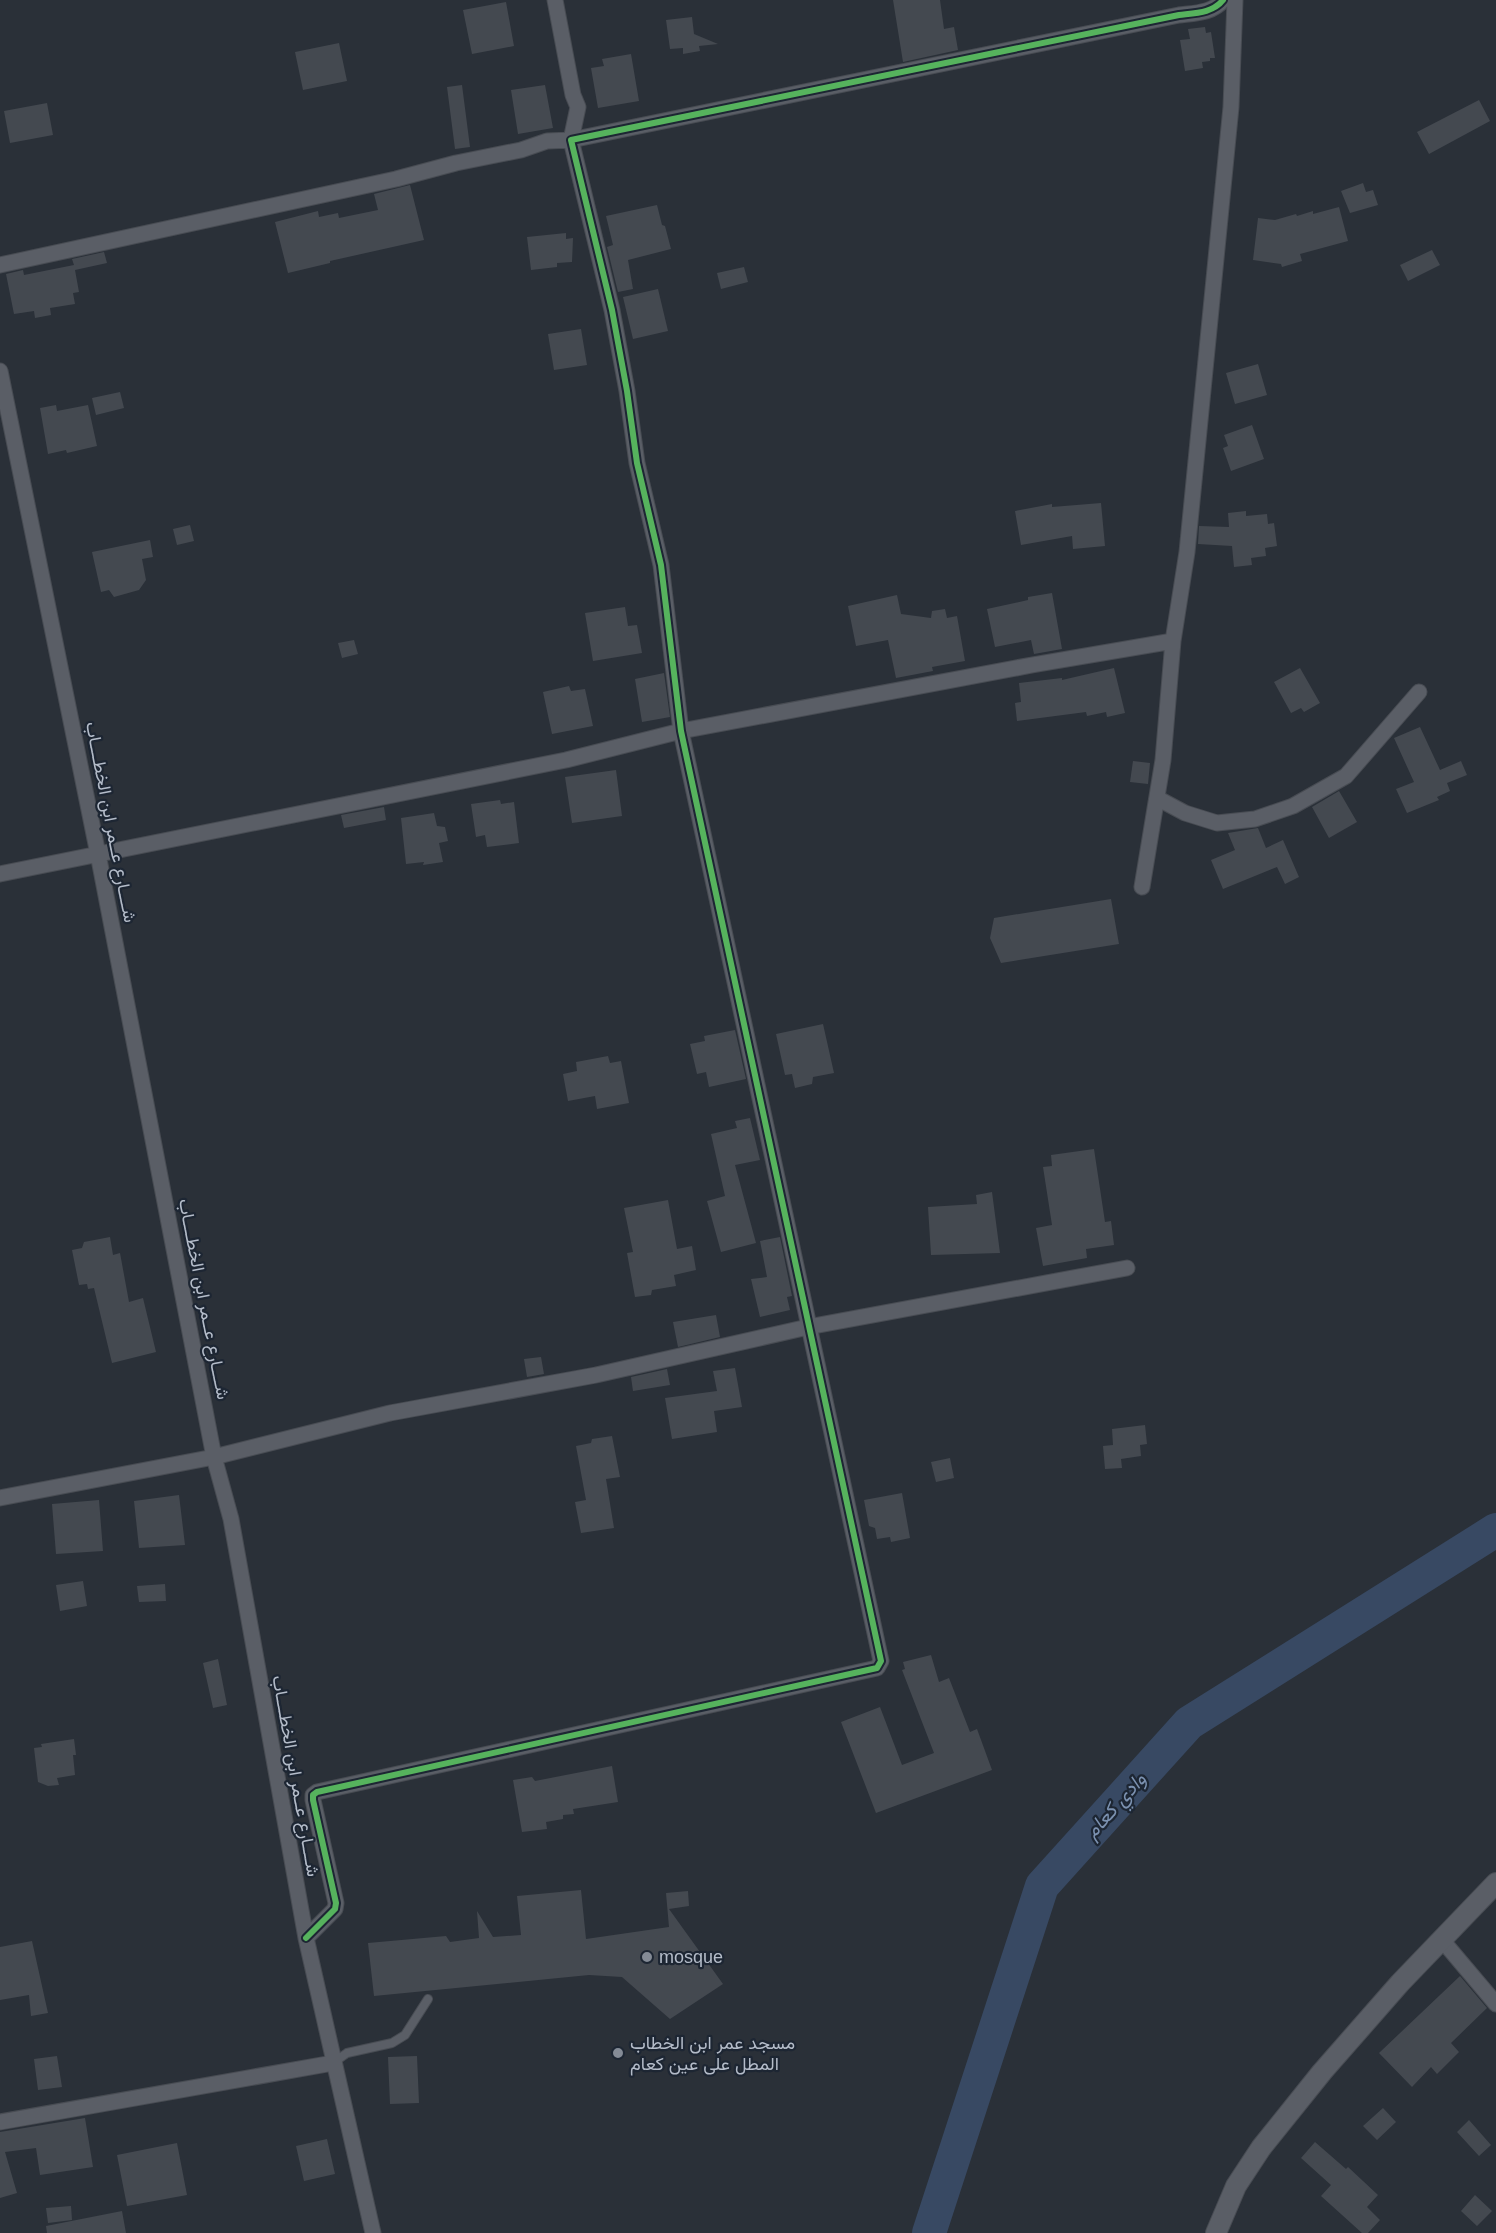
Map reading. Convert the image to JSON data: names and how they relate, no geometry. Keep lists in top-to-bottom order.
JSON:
{
  "streets": {
    "street": ["شــــارع عــمر ابن الخطــــاب"]
  },
  "water": ["وادي كعام"],
  "places": ["mosque", "مسجد عمر ابن الخطاب المطل على عين كعام"]
}
